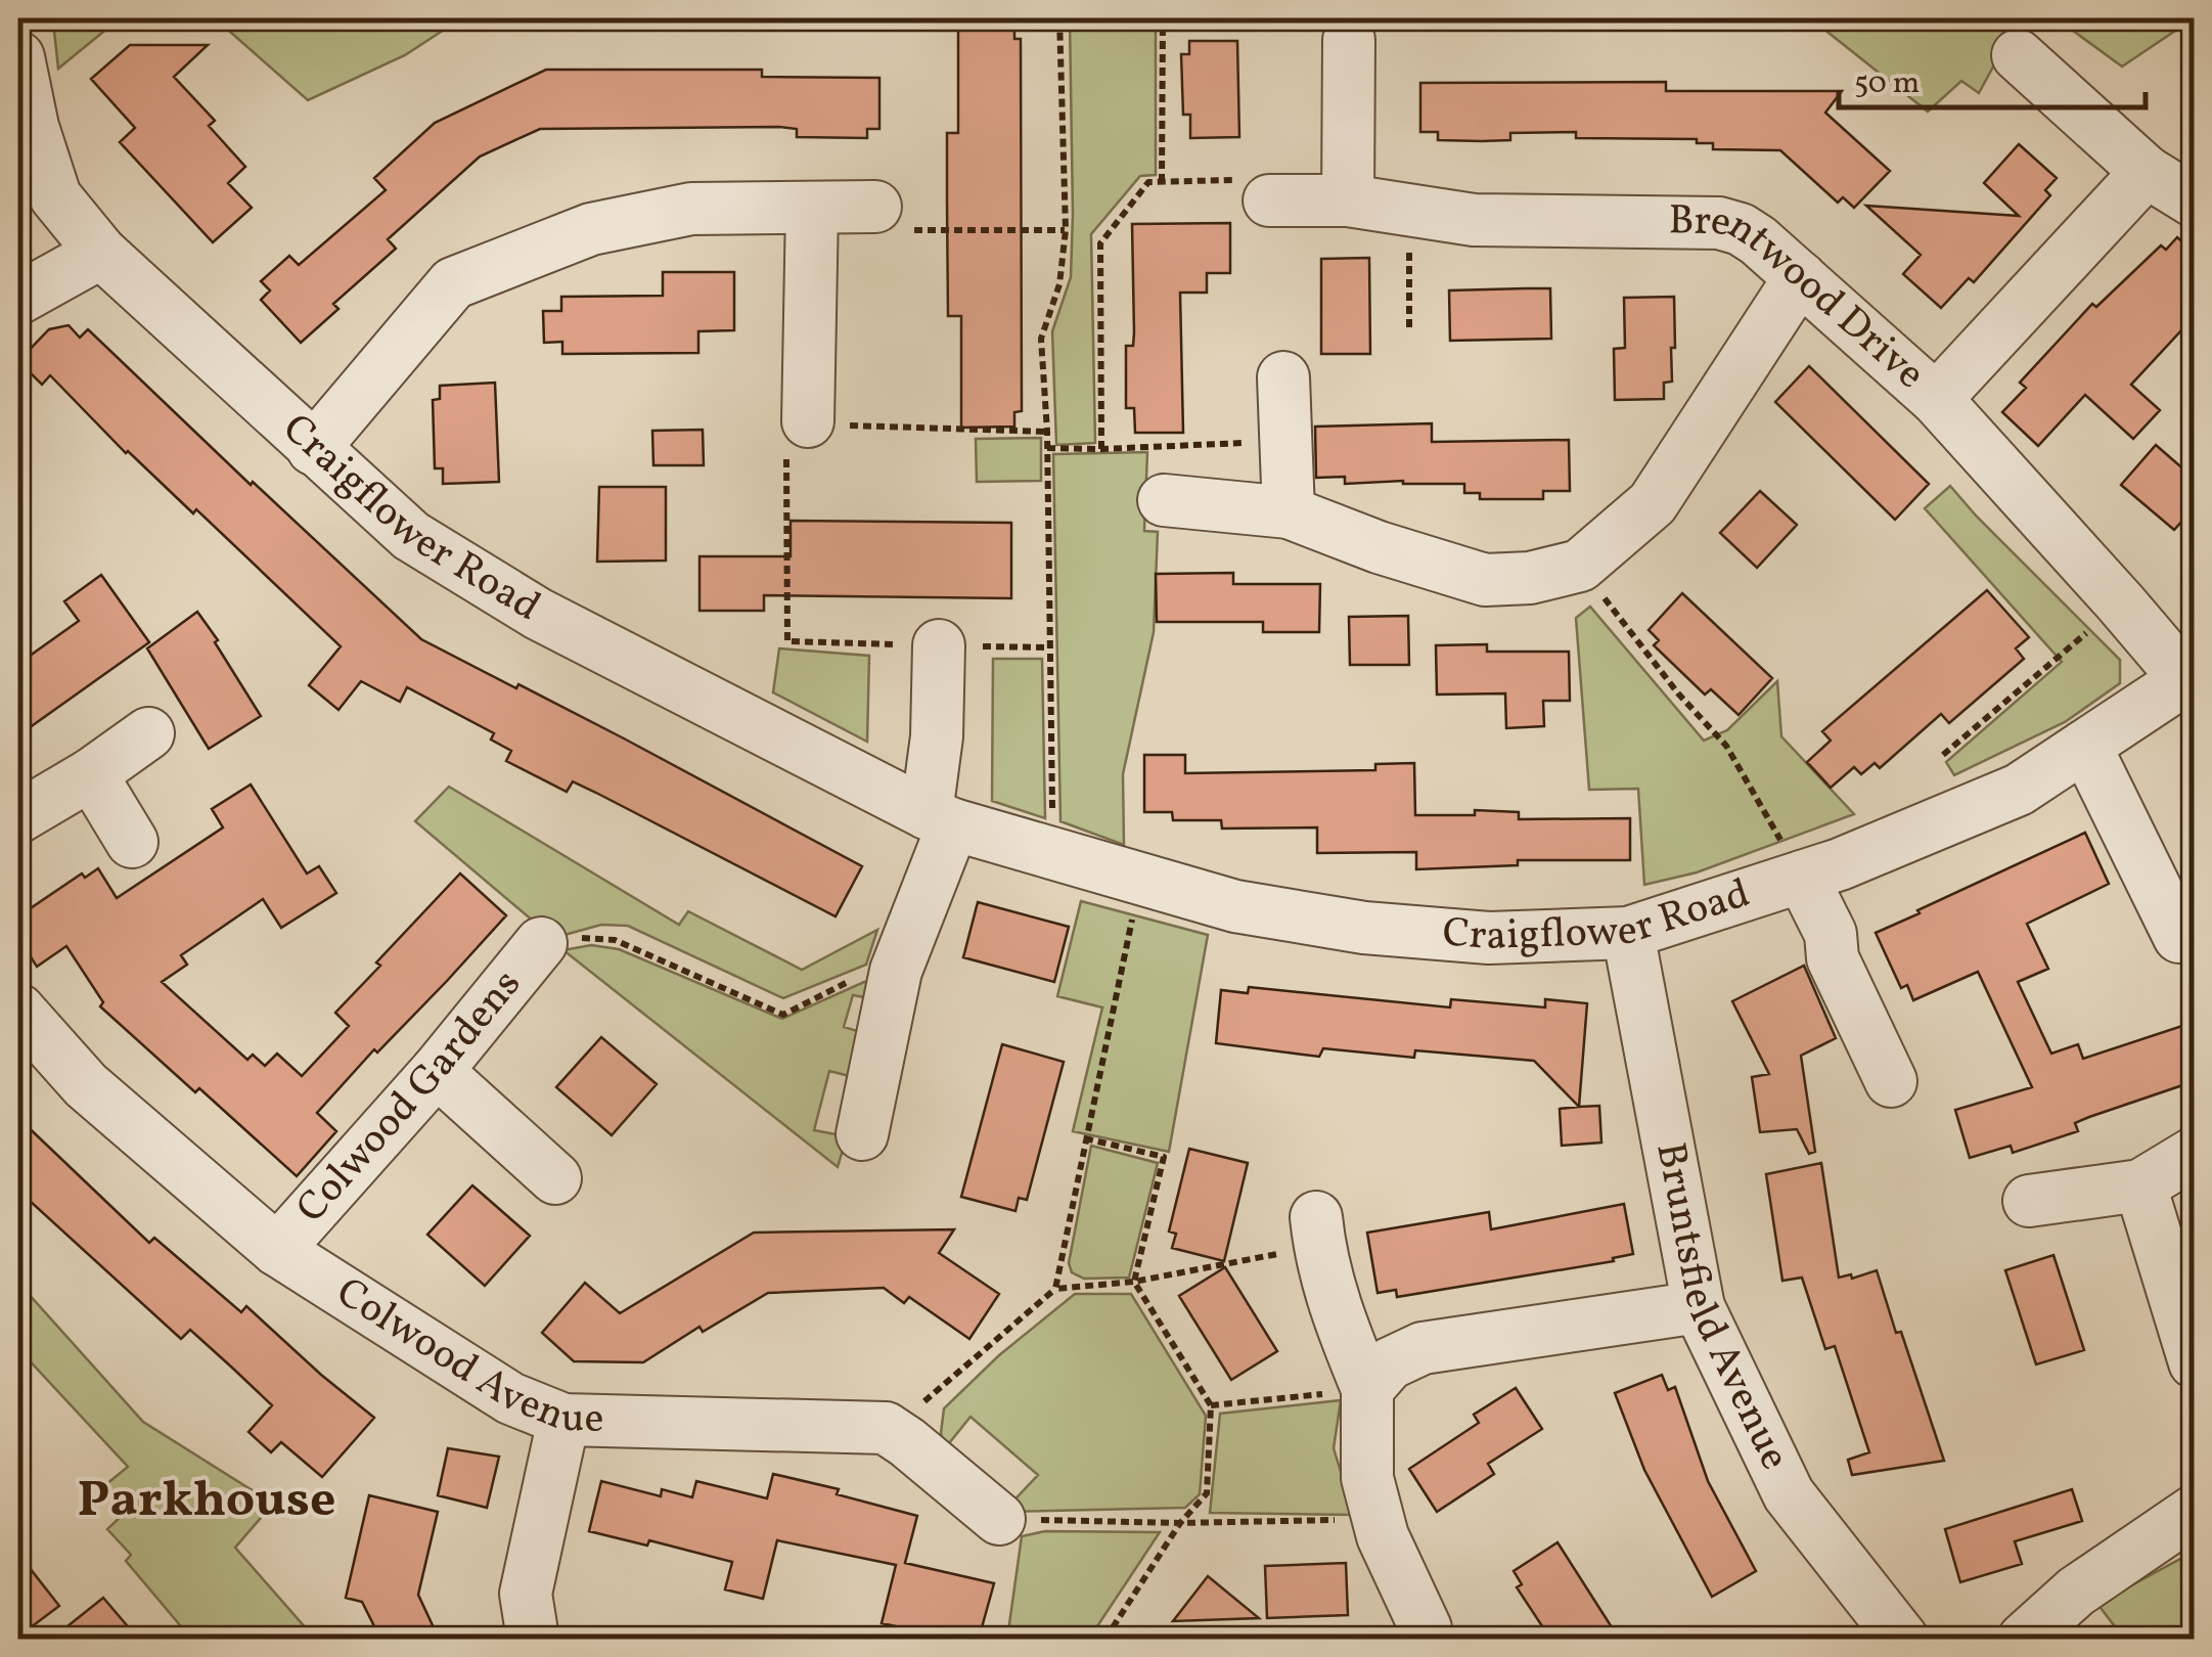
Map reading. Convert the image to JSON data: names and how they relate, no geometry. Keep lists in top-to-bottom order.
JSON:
{
  "streets": {
    "street": [
      "Brentwood Drive",
      "Craigflower Road",
      "Colwood Gardens",
      "Bruntsfield Avenue",
      "Colwood Avenue"
    ]
  },
  "crossings": [
    ["Brentwood Drive", "Craigflower Road"],
    ["Craigflower Road", "Bruntsfield Avenue"],
    ["Colwood Gardens", "Colwood Avenue"]
  ],
  "districts": ["Parkhouse"],
  "scale_bar": "50 m"
}
